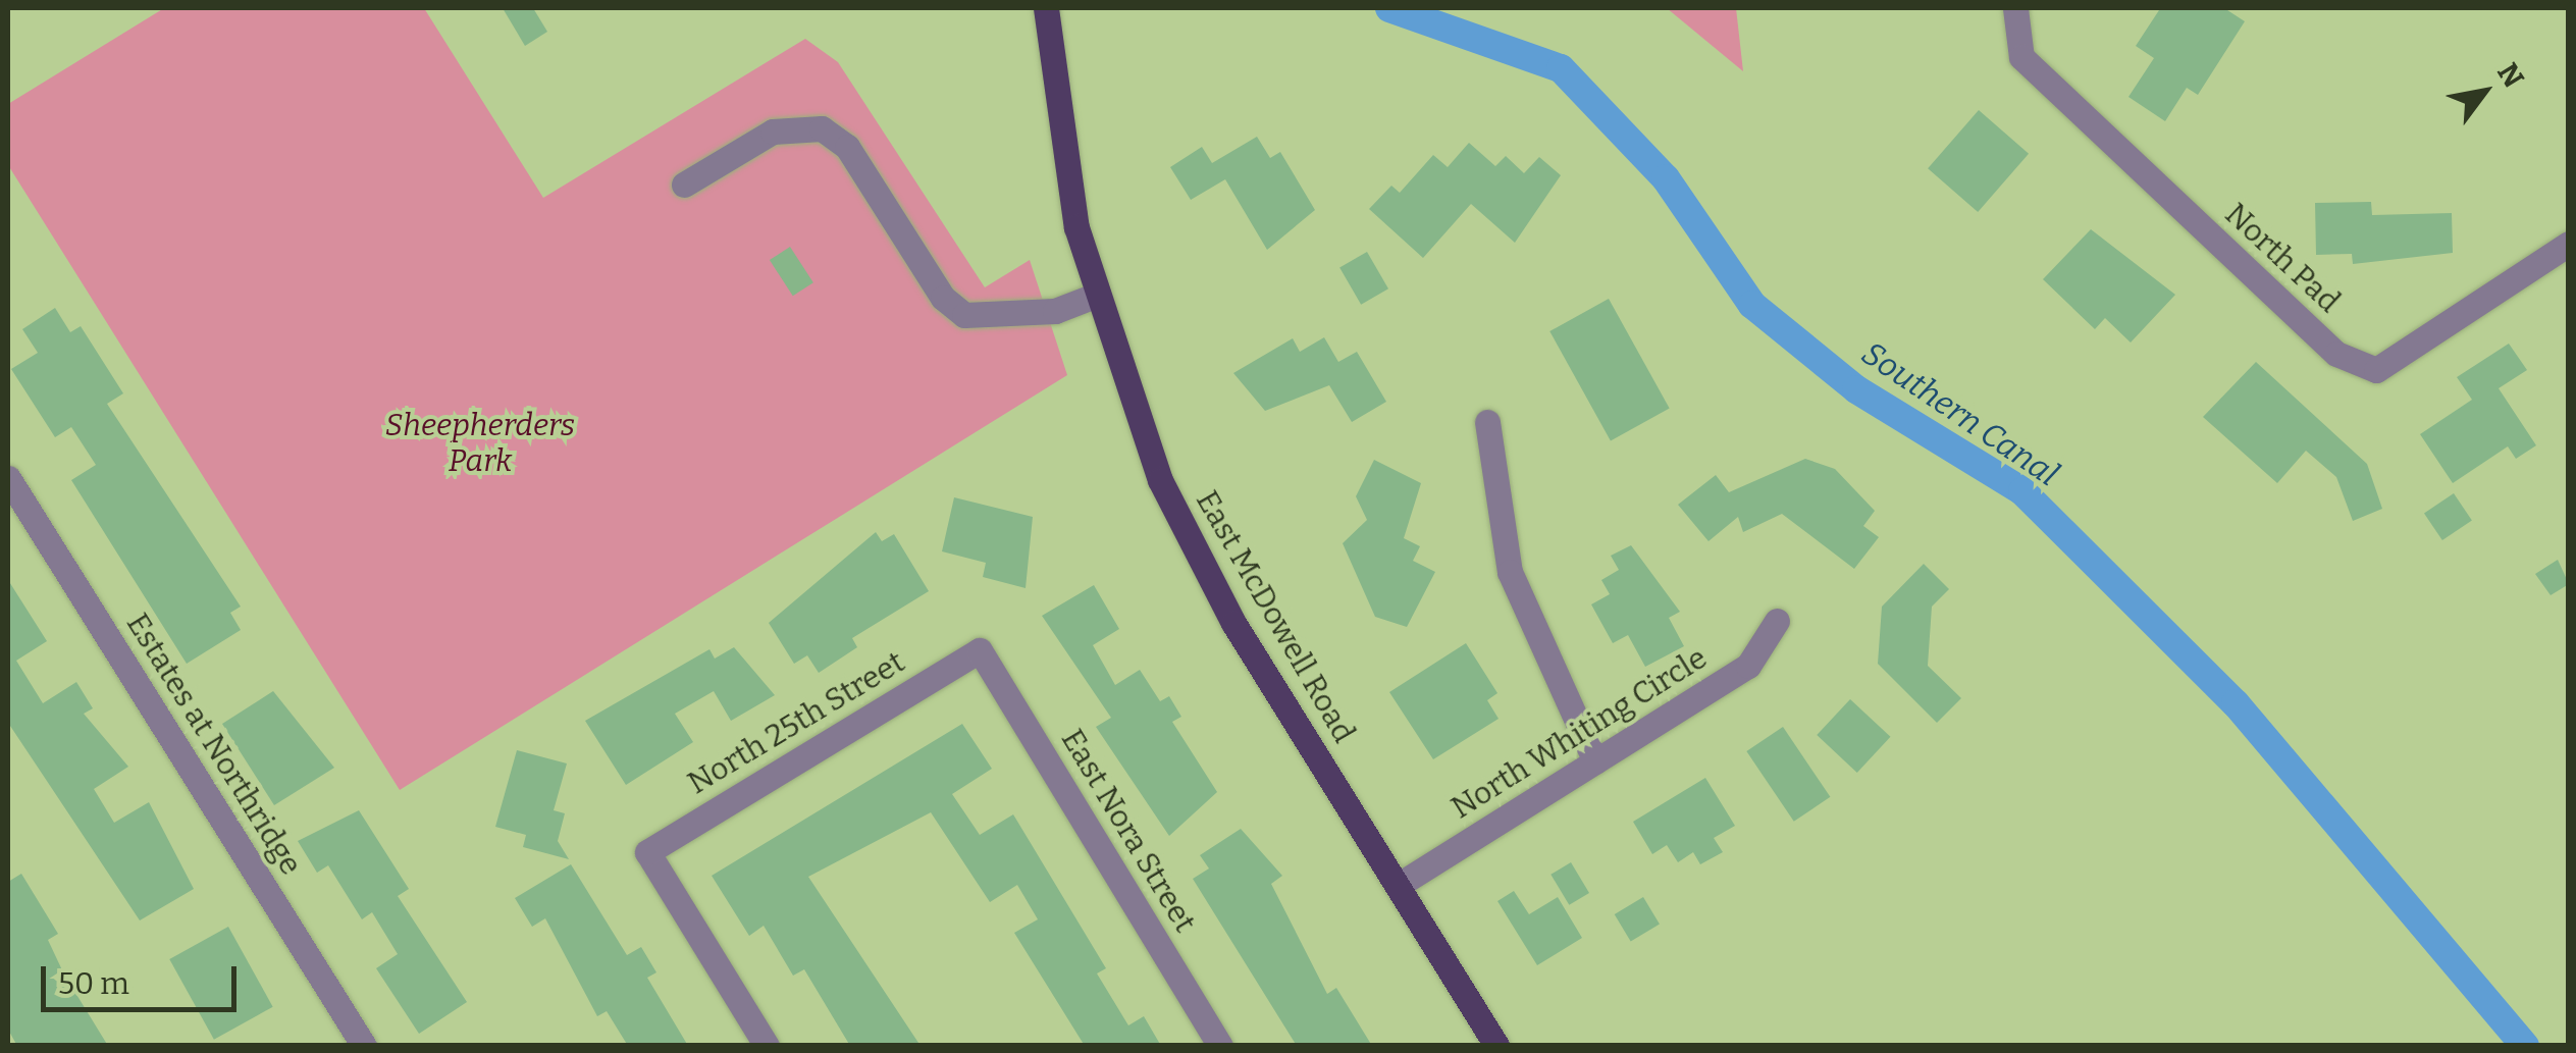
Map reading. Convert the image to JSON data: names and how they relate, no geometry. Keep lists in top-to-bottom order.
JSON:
{
  "streets": {
    "main road": ["East McDowell Road"],
    "street": [
      "North Pad",
      "North 25th Street",
      "North Whiting Circle",
      "Estates at Northridge",
      "East Nora Street"
    ]
  },
  "crossings": [
    ["East McDowell Road", "North Whiting Circle"],
    ["North 25th Street", "East Nora Street"]
  ],
  "water": ["Southern Canal"],
  "parks": ["Sheepherders Park"],
  "scale_bar": "50 m",
  "north": "top right"
}
